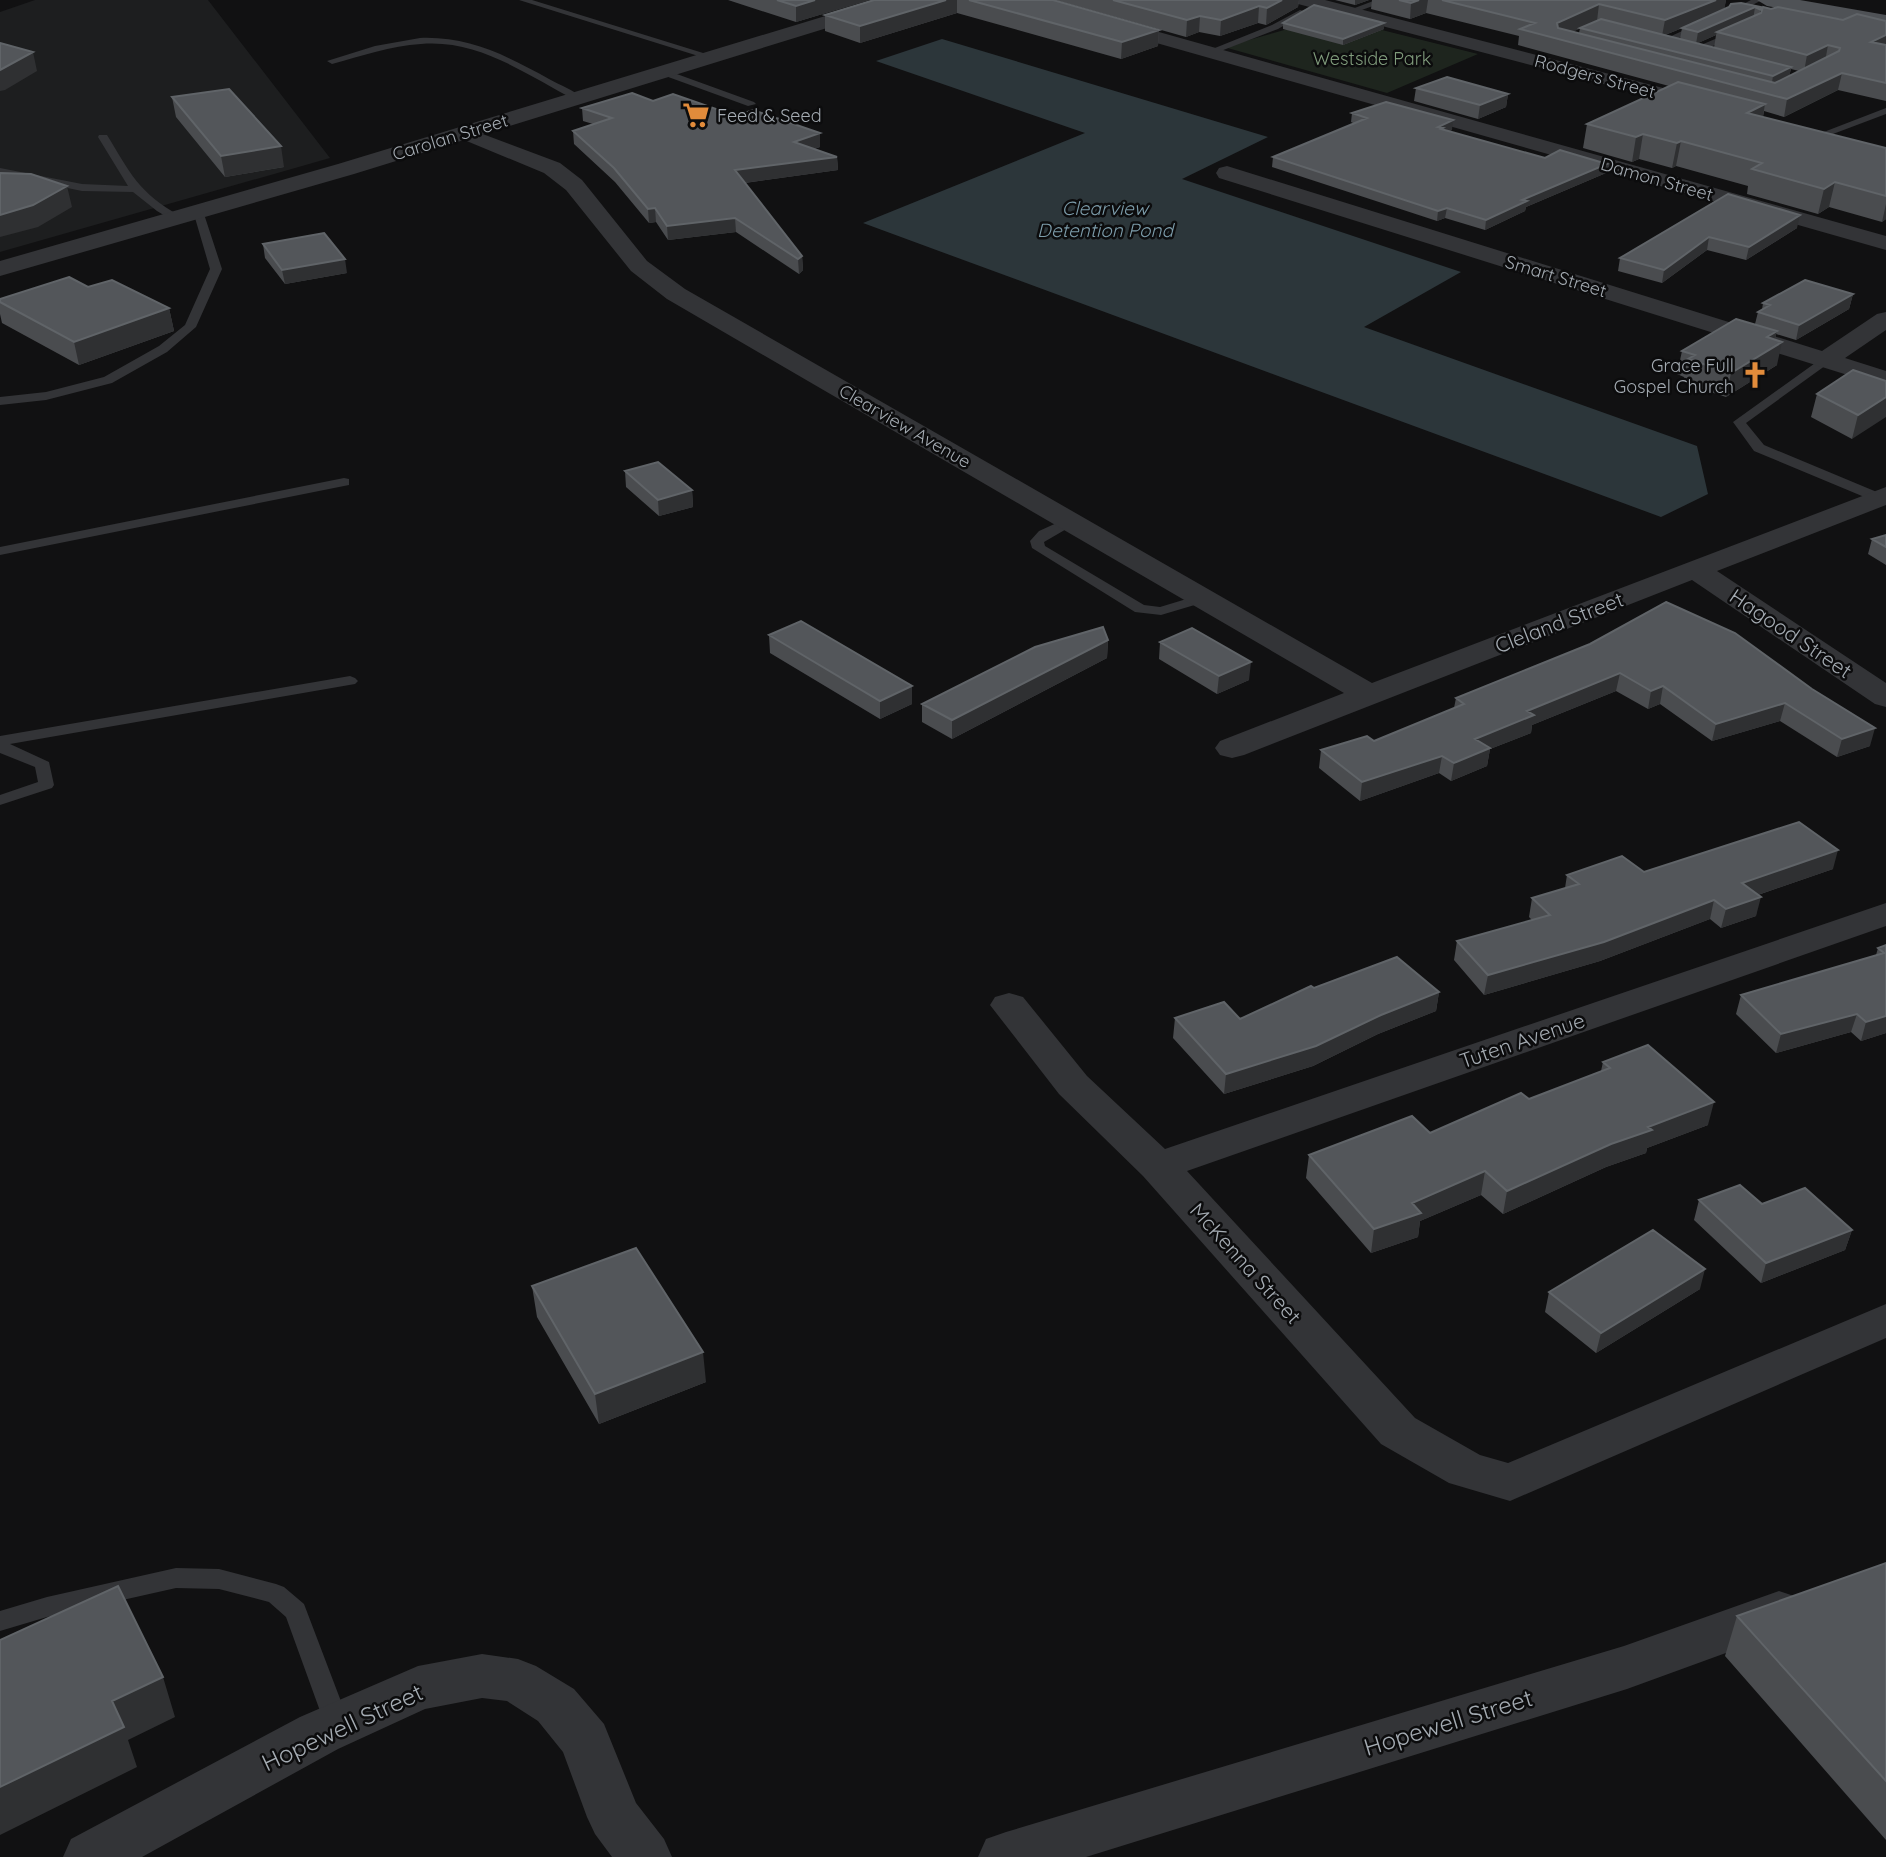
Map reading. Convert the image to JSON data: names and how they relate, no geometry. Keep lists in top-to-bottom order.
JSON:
{
  "streets": {
    "street": [
      "Rodgers Street",
      "Carolan Street",
      "Damon Street",
      "Smart Street",
      "Clearview Avenue",
      "Cleland Street",
      "Hagood Street",
      "Tuten Avenue",
      "McKenna Street",
      "Hopewell Street"
    ]
  },
  "crossings": [
    ["Carolan Street", "Clearview Avenue"],
    ["Clearview Avenue", "Cleland Street"],
    ["Cleland Street", "Hagood Street"],
    ["Tuten Avenue", "McKenna Street"]
  ],
  "water": ["Clearview Detention Pond"],
  "parks": ["Westside Park"],
  "places": {
    "supermarket": ["Feed & Seed"],
    "church": ["Grace Full Gospel Church"]
  }
}
